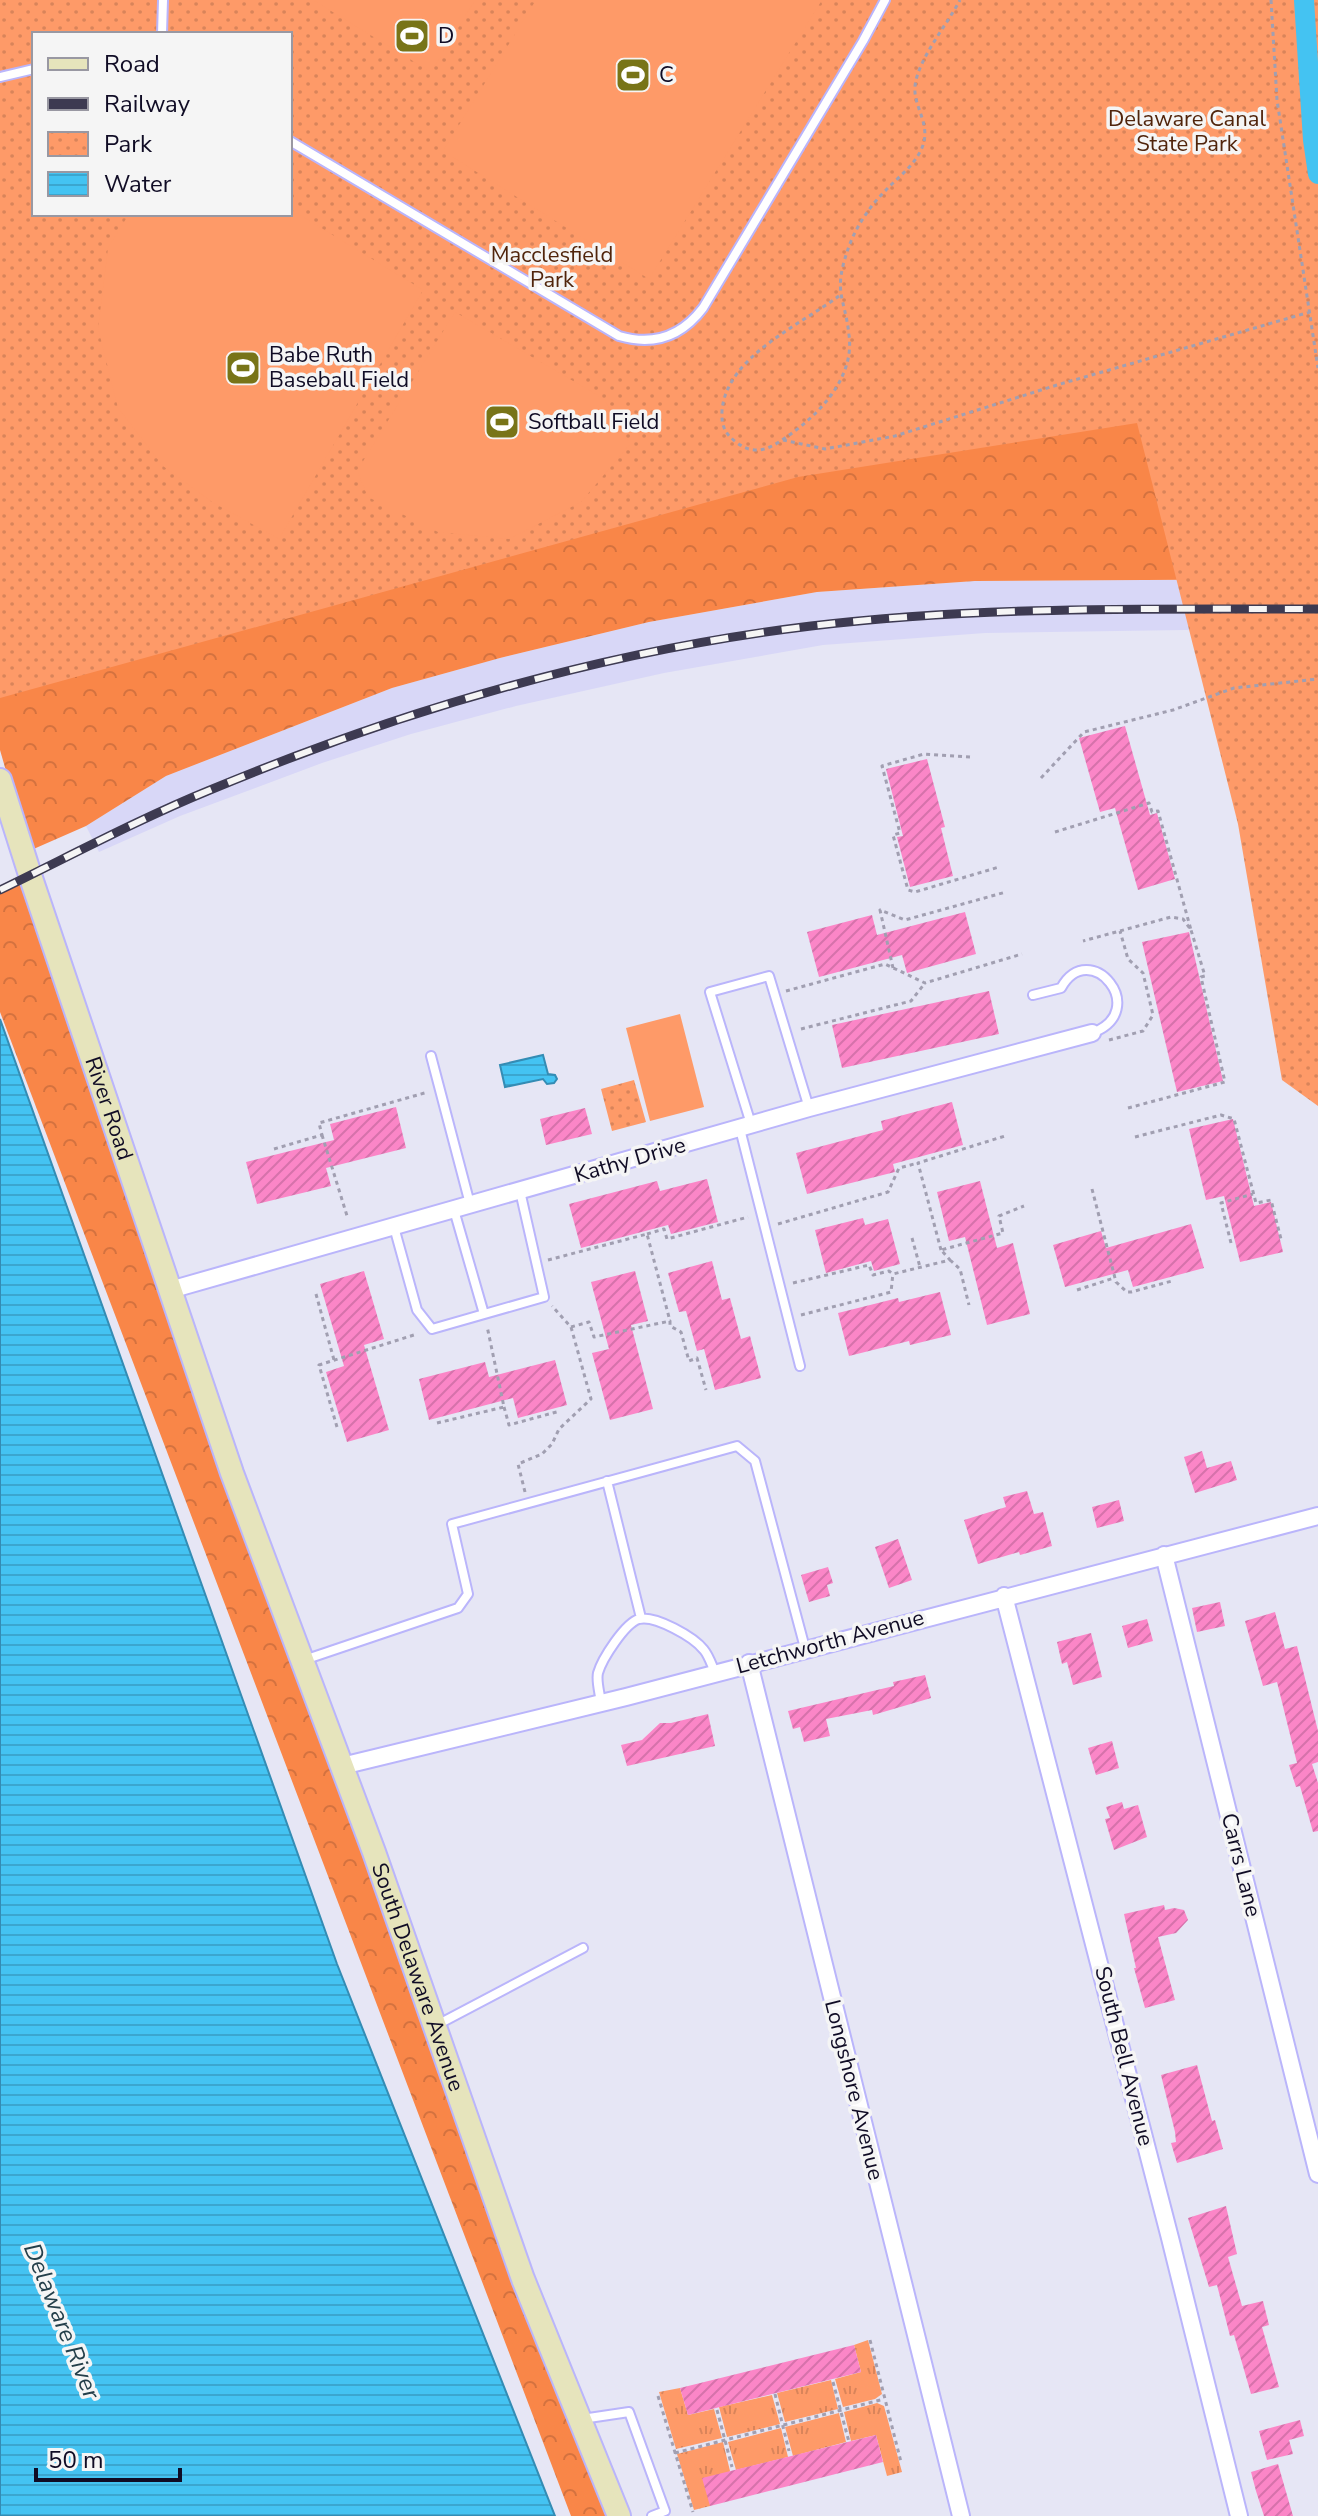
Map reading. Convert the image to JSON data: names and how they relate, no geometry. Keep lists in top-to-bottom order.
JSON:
{
  "streets": {
    "main road": ["River Road", "South Delaware Avenue"],
    "street": [
      "Kathy Drive",
      "Letchworth Avenue",
      "Carrs Lane",
      "South Bell Avenue",
      "Longshore Avenue"
    ]
  },
  "crossings": [
    ["River Road", "Kathy Drive"],
    ["River Road", "South Delaware Avenue"],
    ["Letchworth Avenue", "Carrs Lane"],
    ["Letchworth Avenue", "South Delaware Avenue"],
    ["Letchworth Avenue", "South Bell Avenue"],
    ["Letchworth Avenue", "Longshore Avenue"]
  ],
  "water": ["Delaware River"],
  "parks": ["Delaware Canal State Park", "Macclesfield Park"],
  "places": {
    "sports": [
      "D",
      "C",
      "Babe Ruth Baseball Field",
      "Softball Field"
    ]
  },
  "legend": [
    "Road",
    "Railway",
    "Park",
    "Water"
  ],
  "scale_bar": "50 m"
}
